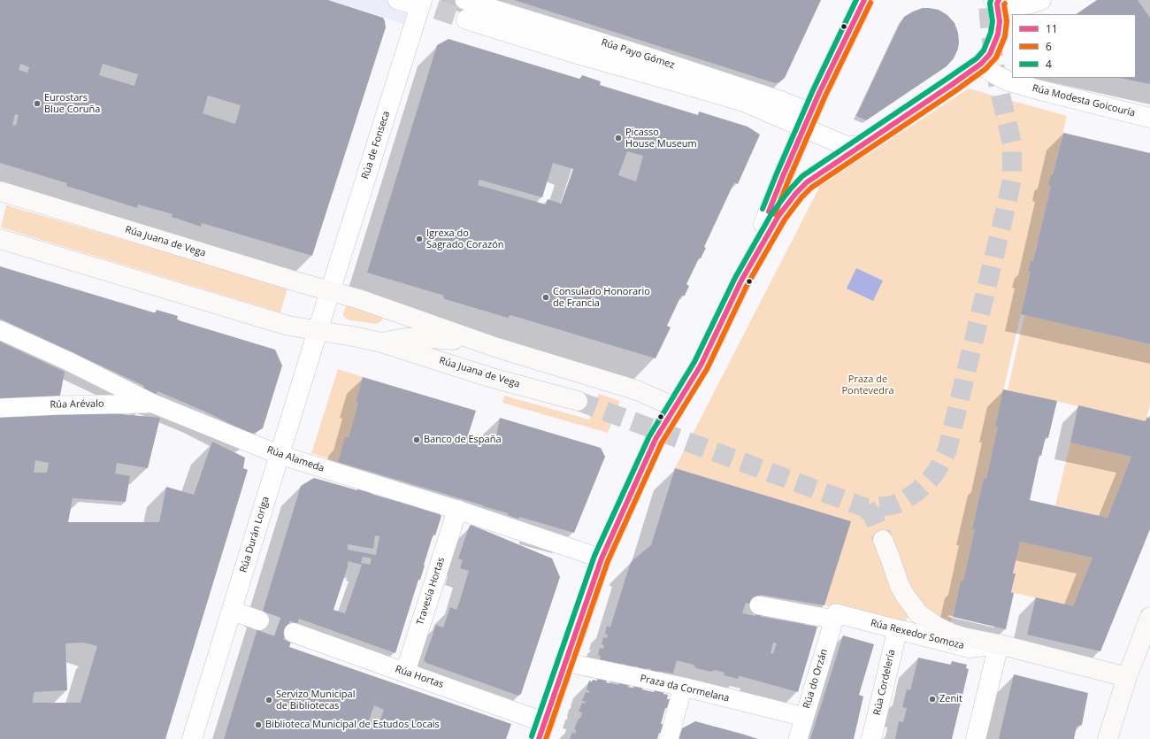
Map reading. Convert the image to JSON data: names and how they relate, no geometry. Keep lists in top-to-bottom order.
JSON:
{
  "streets": {
    "main road": ["Rúa Juana de Vega", "Rúa Rexedor Somoza"],
    "street": [
      "Rúa Payo Gómez",
      "Rúa Modesta Goicouría",
      "Rúa de Fonseca",
      "Rúa Arévalo",
      "Rúa Alameda",
      "Rúa Durán Loriga",
      "Travesía Hortas",
      "Rúa Hortas",
      "Rúa do Orzán",
      "Rúa Cordelería",
      "Praza da Cormelana"
    ]
  },
  "crossings": [
    ["Rúa de Fonseca", "Rúa Juana de Vega"],
    ["Rúa Juana de Vega", "Rúa Durán Loriga"],
    ["Rúa Arévalo", "Rúa Alameda"],
    ["Rúa Alameda", "Rúa Durán Loriga"],
    ["Rúa Alameda", "Travesía Hortas"],
    ["Travesía Hortas", "Rúa Hortas"],
    ["Rúa Rexedor Somoza", "Rúa do Orzán"],
    ["Rúa Rexedor Somoza", "Rúa Cordelería"],
    ["Rúa do Orzán", "Praza da Cormelana"]
  ],
  "parks": ["Praza de Pontevedra"],
  "places": [
    "Eurostars Blue Coruña",
    "Picasso House Museum",
    "Igrexa do Sagrado Corazón",
    "Consulado Honorario de Francia",
    "Banco de España",
    "Zenit",
    "Servizo Municipal de Bibliotecas",
    "Biblioteca Municipal de Estudos Locais"
  ],
  "lines": ["transit line 11", "transit line 4", "transit line 6"],
  "legend": ["11", "6", "4"]
}
